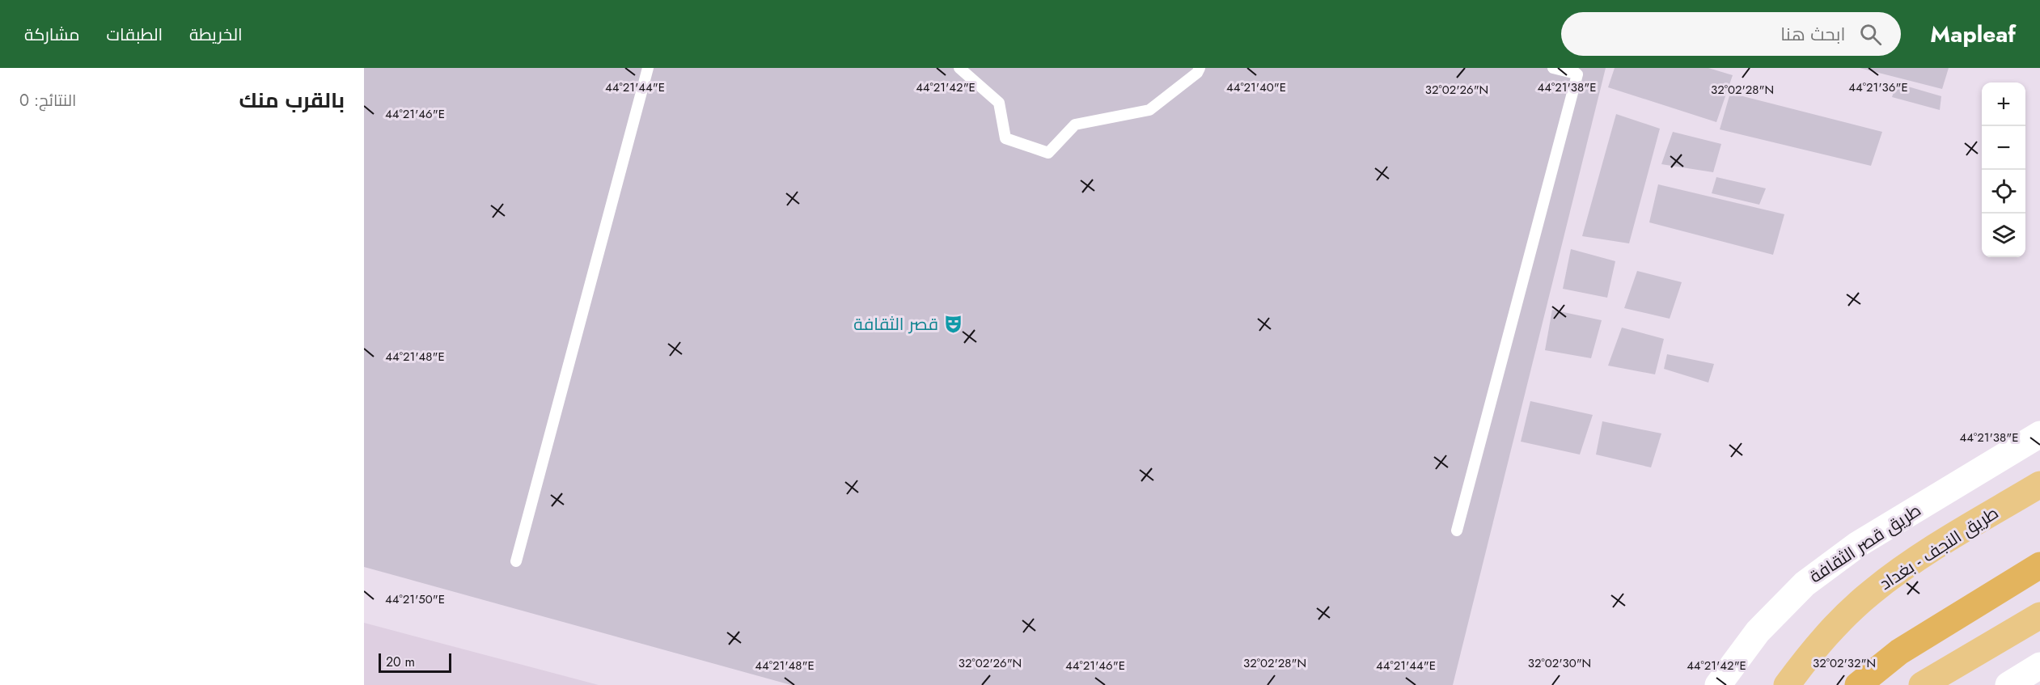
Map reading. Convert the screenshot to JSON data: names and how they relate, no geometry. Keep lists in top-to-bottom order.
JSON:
{
  "streets": {
    "main road": ["طريق النجف - بغداد"],
    "street": ["طريق قصر الثقافة"]
  },
  "places": {
    "theatre": ["قصر الثقافة"]
  },
  "scale_bar": "20 m",
  "page": {
    "header": "Mapleaf",
    "search": "ابحث هنا",
    "nav": ["الخريطة", "الطبقات", "مشاركة"],
    "heading": ["بالقرب منك", "النتائج: 0"],
    "map_buttons": ["+", "−"],
    "scale": "20 m"
  },
  "coordinates": [
    "44°21'42\"E",
    "44°21'44\"E",
    "44°21'40\"E",
    "44°21'38\"E",
    "44°21'36\"E",
    "32°02'26\"N",
    "32°02'28\"N",
    "44°21'46\"E",
    "44°21'48\"E",
    "44°21'50\"E",
    "32°02'30\"N",
    "32°02'32\"N"
  ]
}
